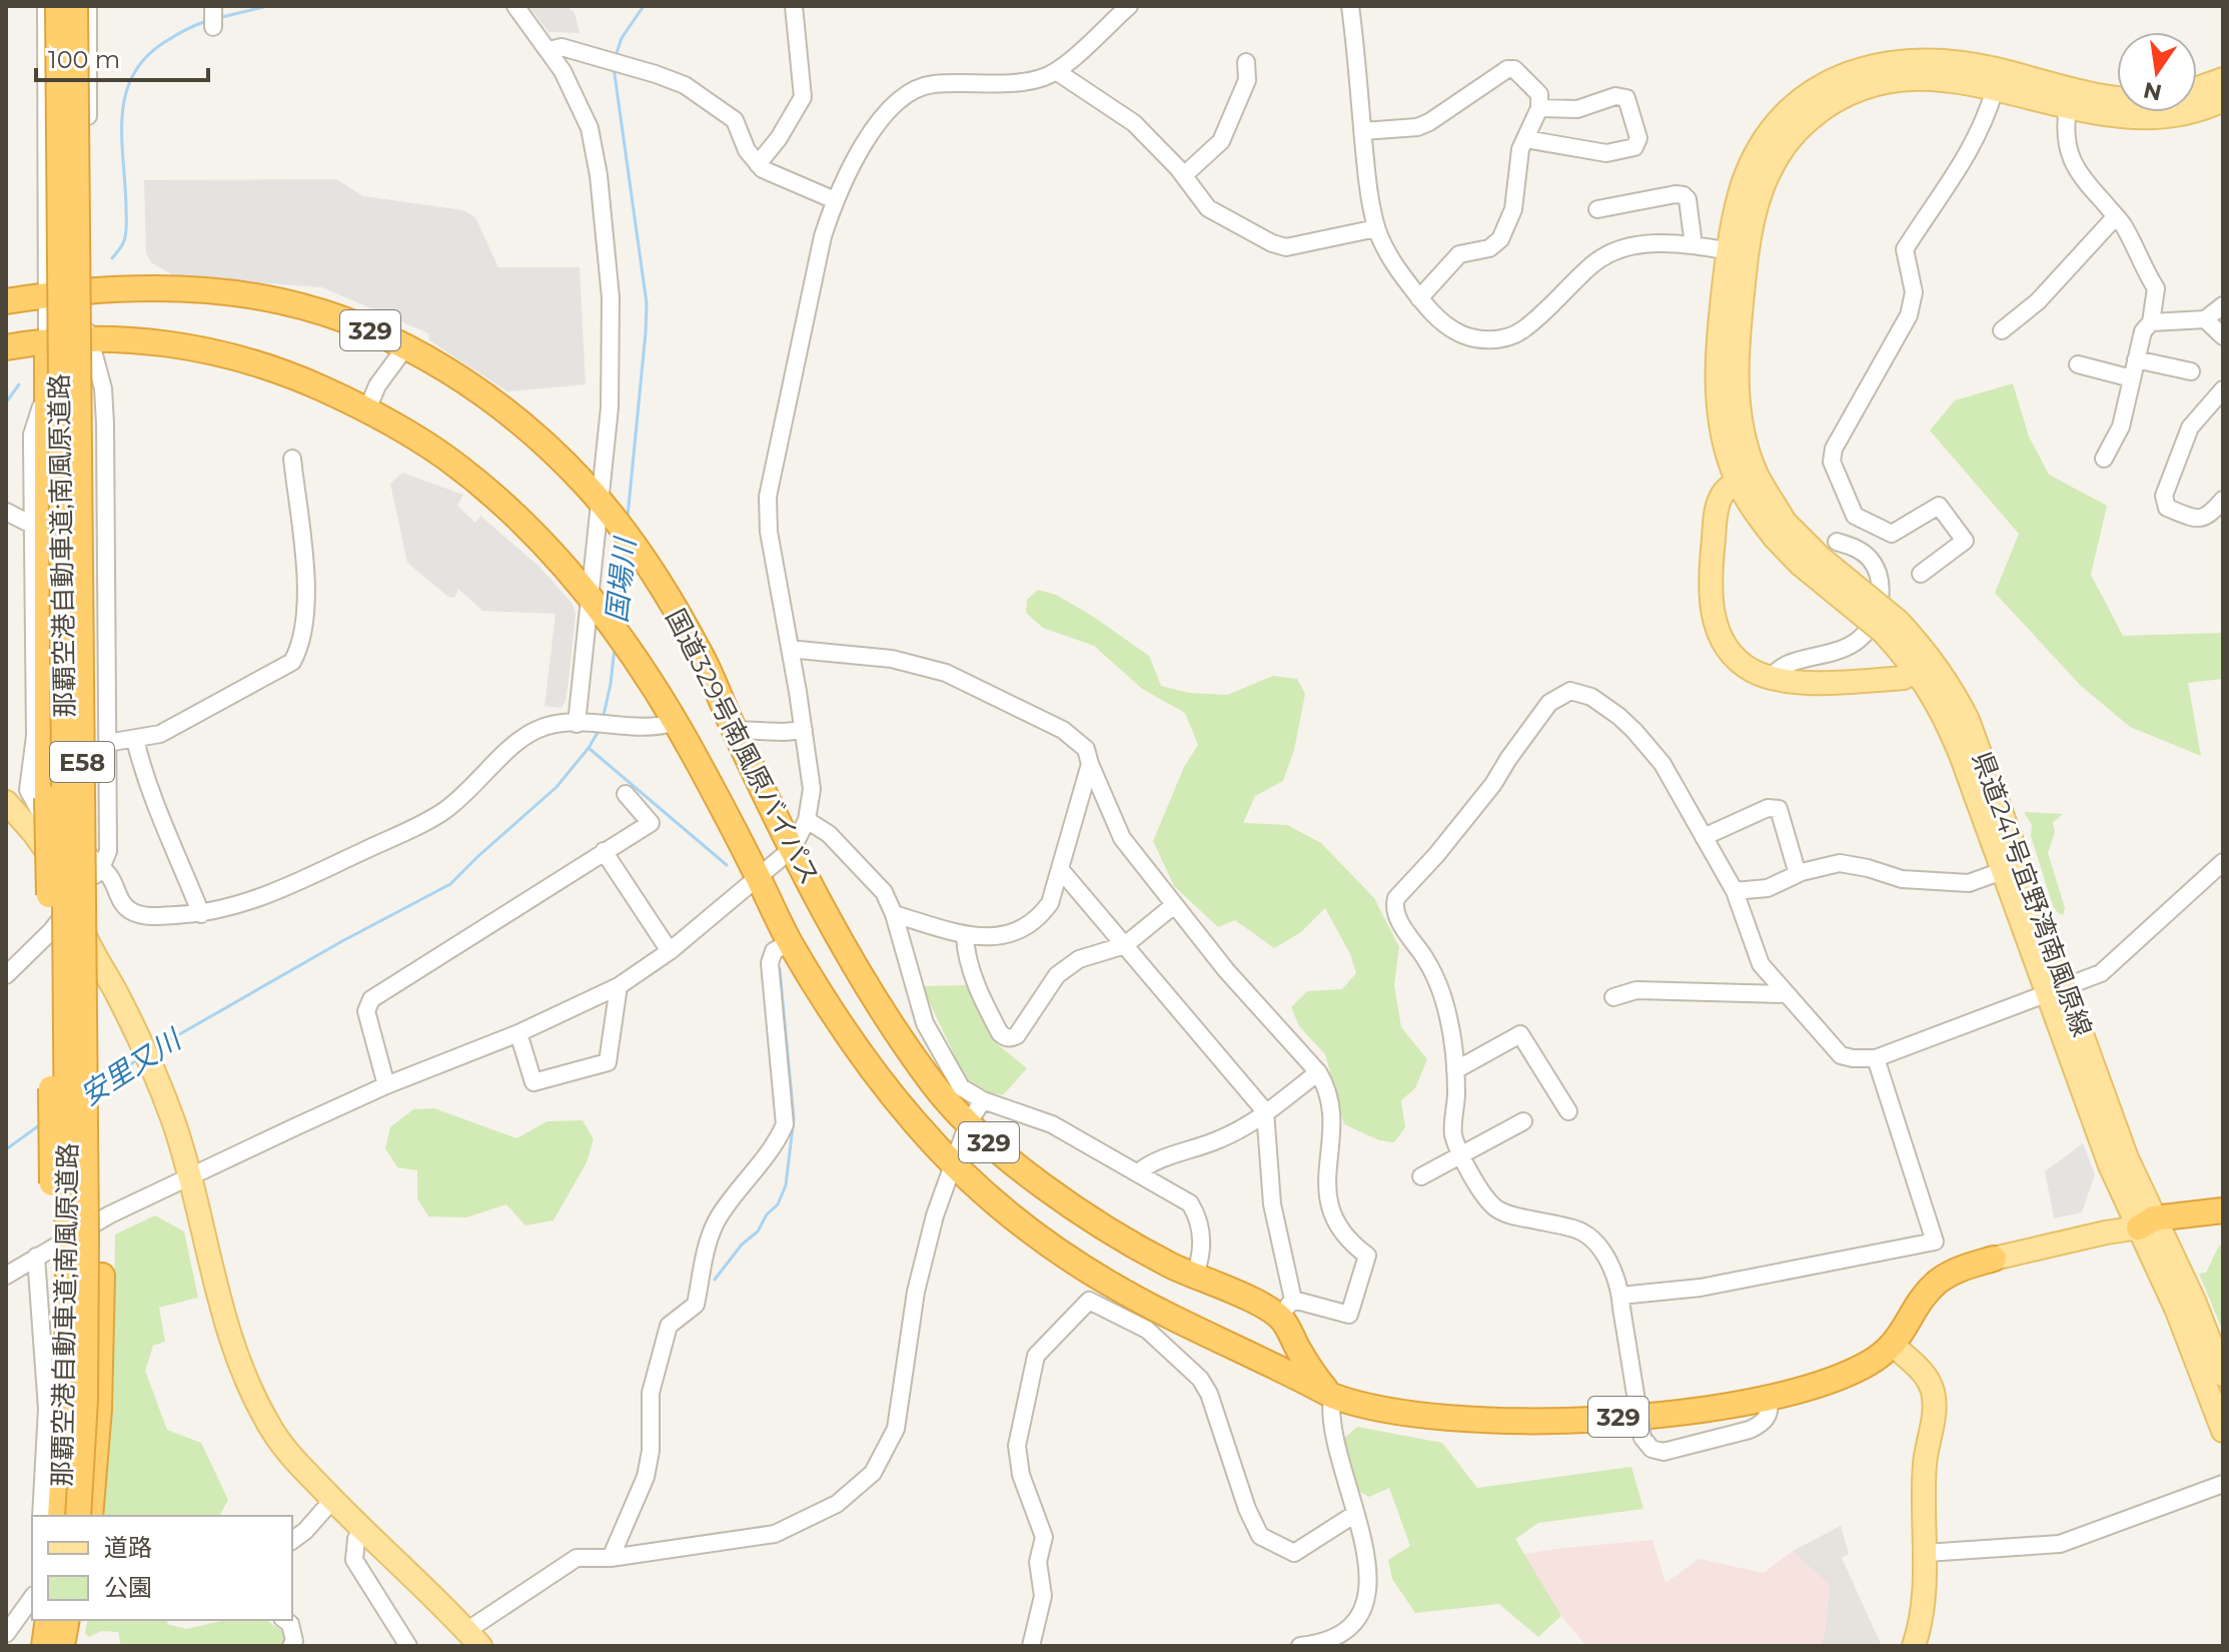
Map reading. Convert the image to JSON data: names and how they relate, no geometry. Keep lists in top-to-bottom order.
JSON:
{
  "streets": {
    "highway": [
      "329",
      "那覇空港自動車道;南風原道路",
      "国道329号南風原バイパス",
      "E58"
    ],
    "main road": ["県道241号宜野湾南風原線"]
  },
  "crossings": [
    ["329", "国道329号南風原バイパス"]
  ],
  "water": ["国場川", "安里又川"],
  "legend": ["道路", "公園"],
  "scale_bar": "100 m",
  "north": "bottom"
}
